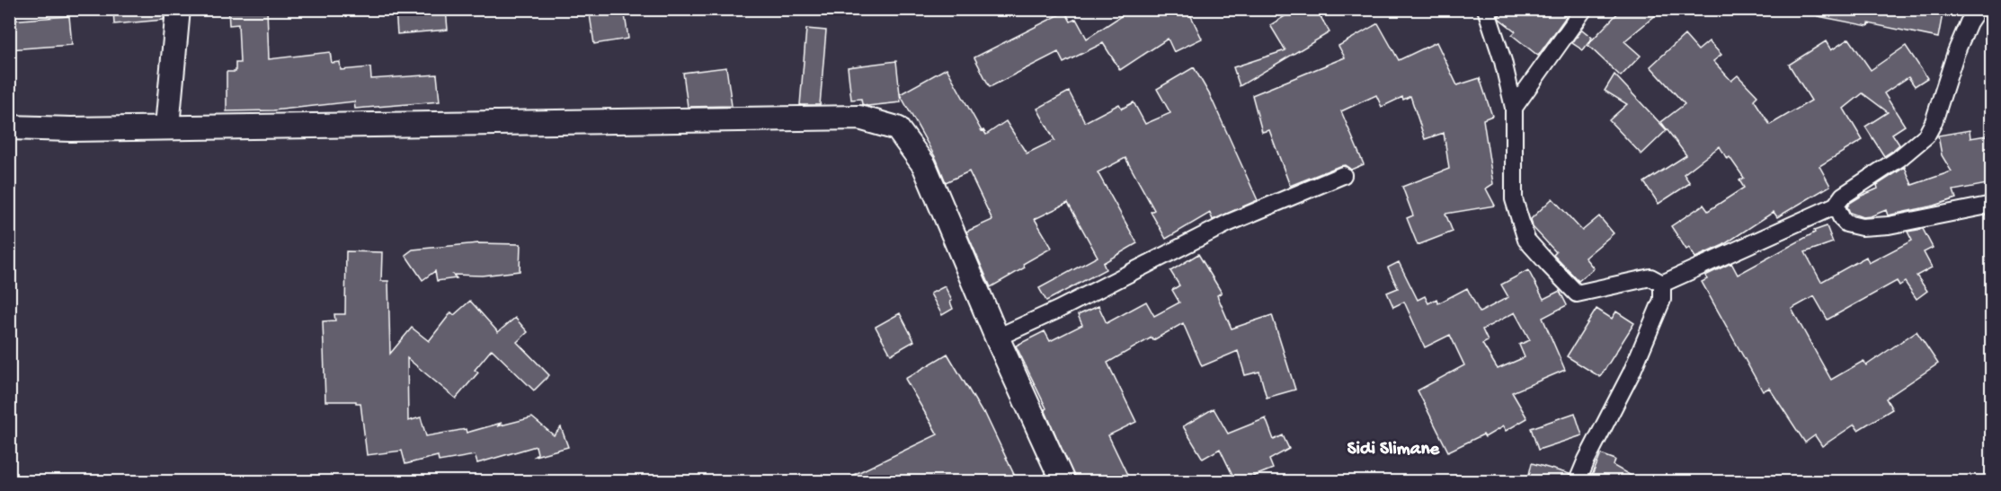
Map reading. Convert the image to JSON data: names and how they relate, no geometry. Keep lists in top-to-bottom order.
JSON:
{
  "districts": ["Sidi Slimane"]
}
